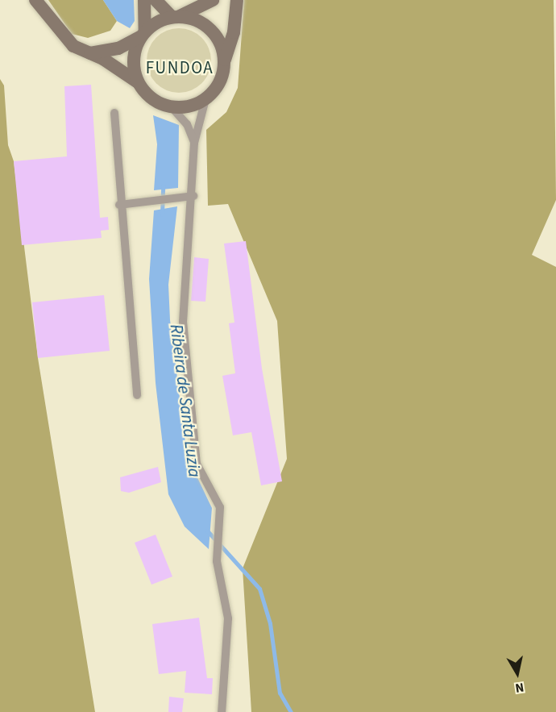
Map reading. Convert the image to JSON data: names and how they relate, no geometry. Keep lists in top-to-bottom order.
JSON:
{
  "districts": ["FUNDOA"],
  "water": ["Ribeira de Santa Luzia"],
  "north": "bottom"
}
